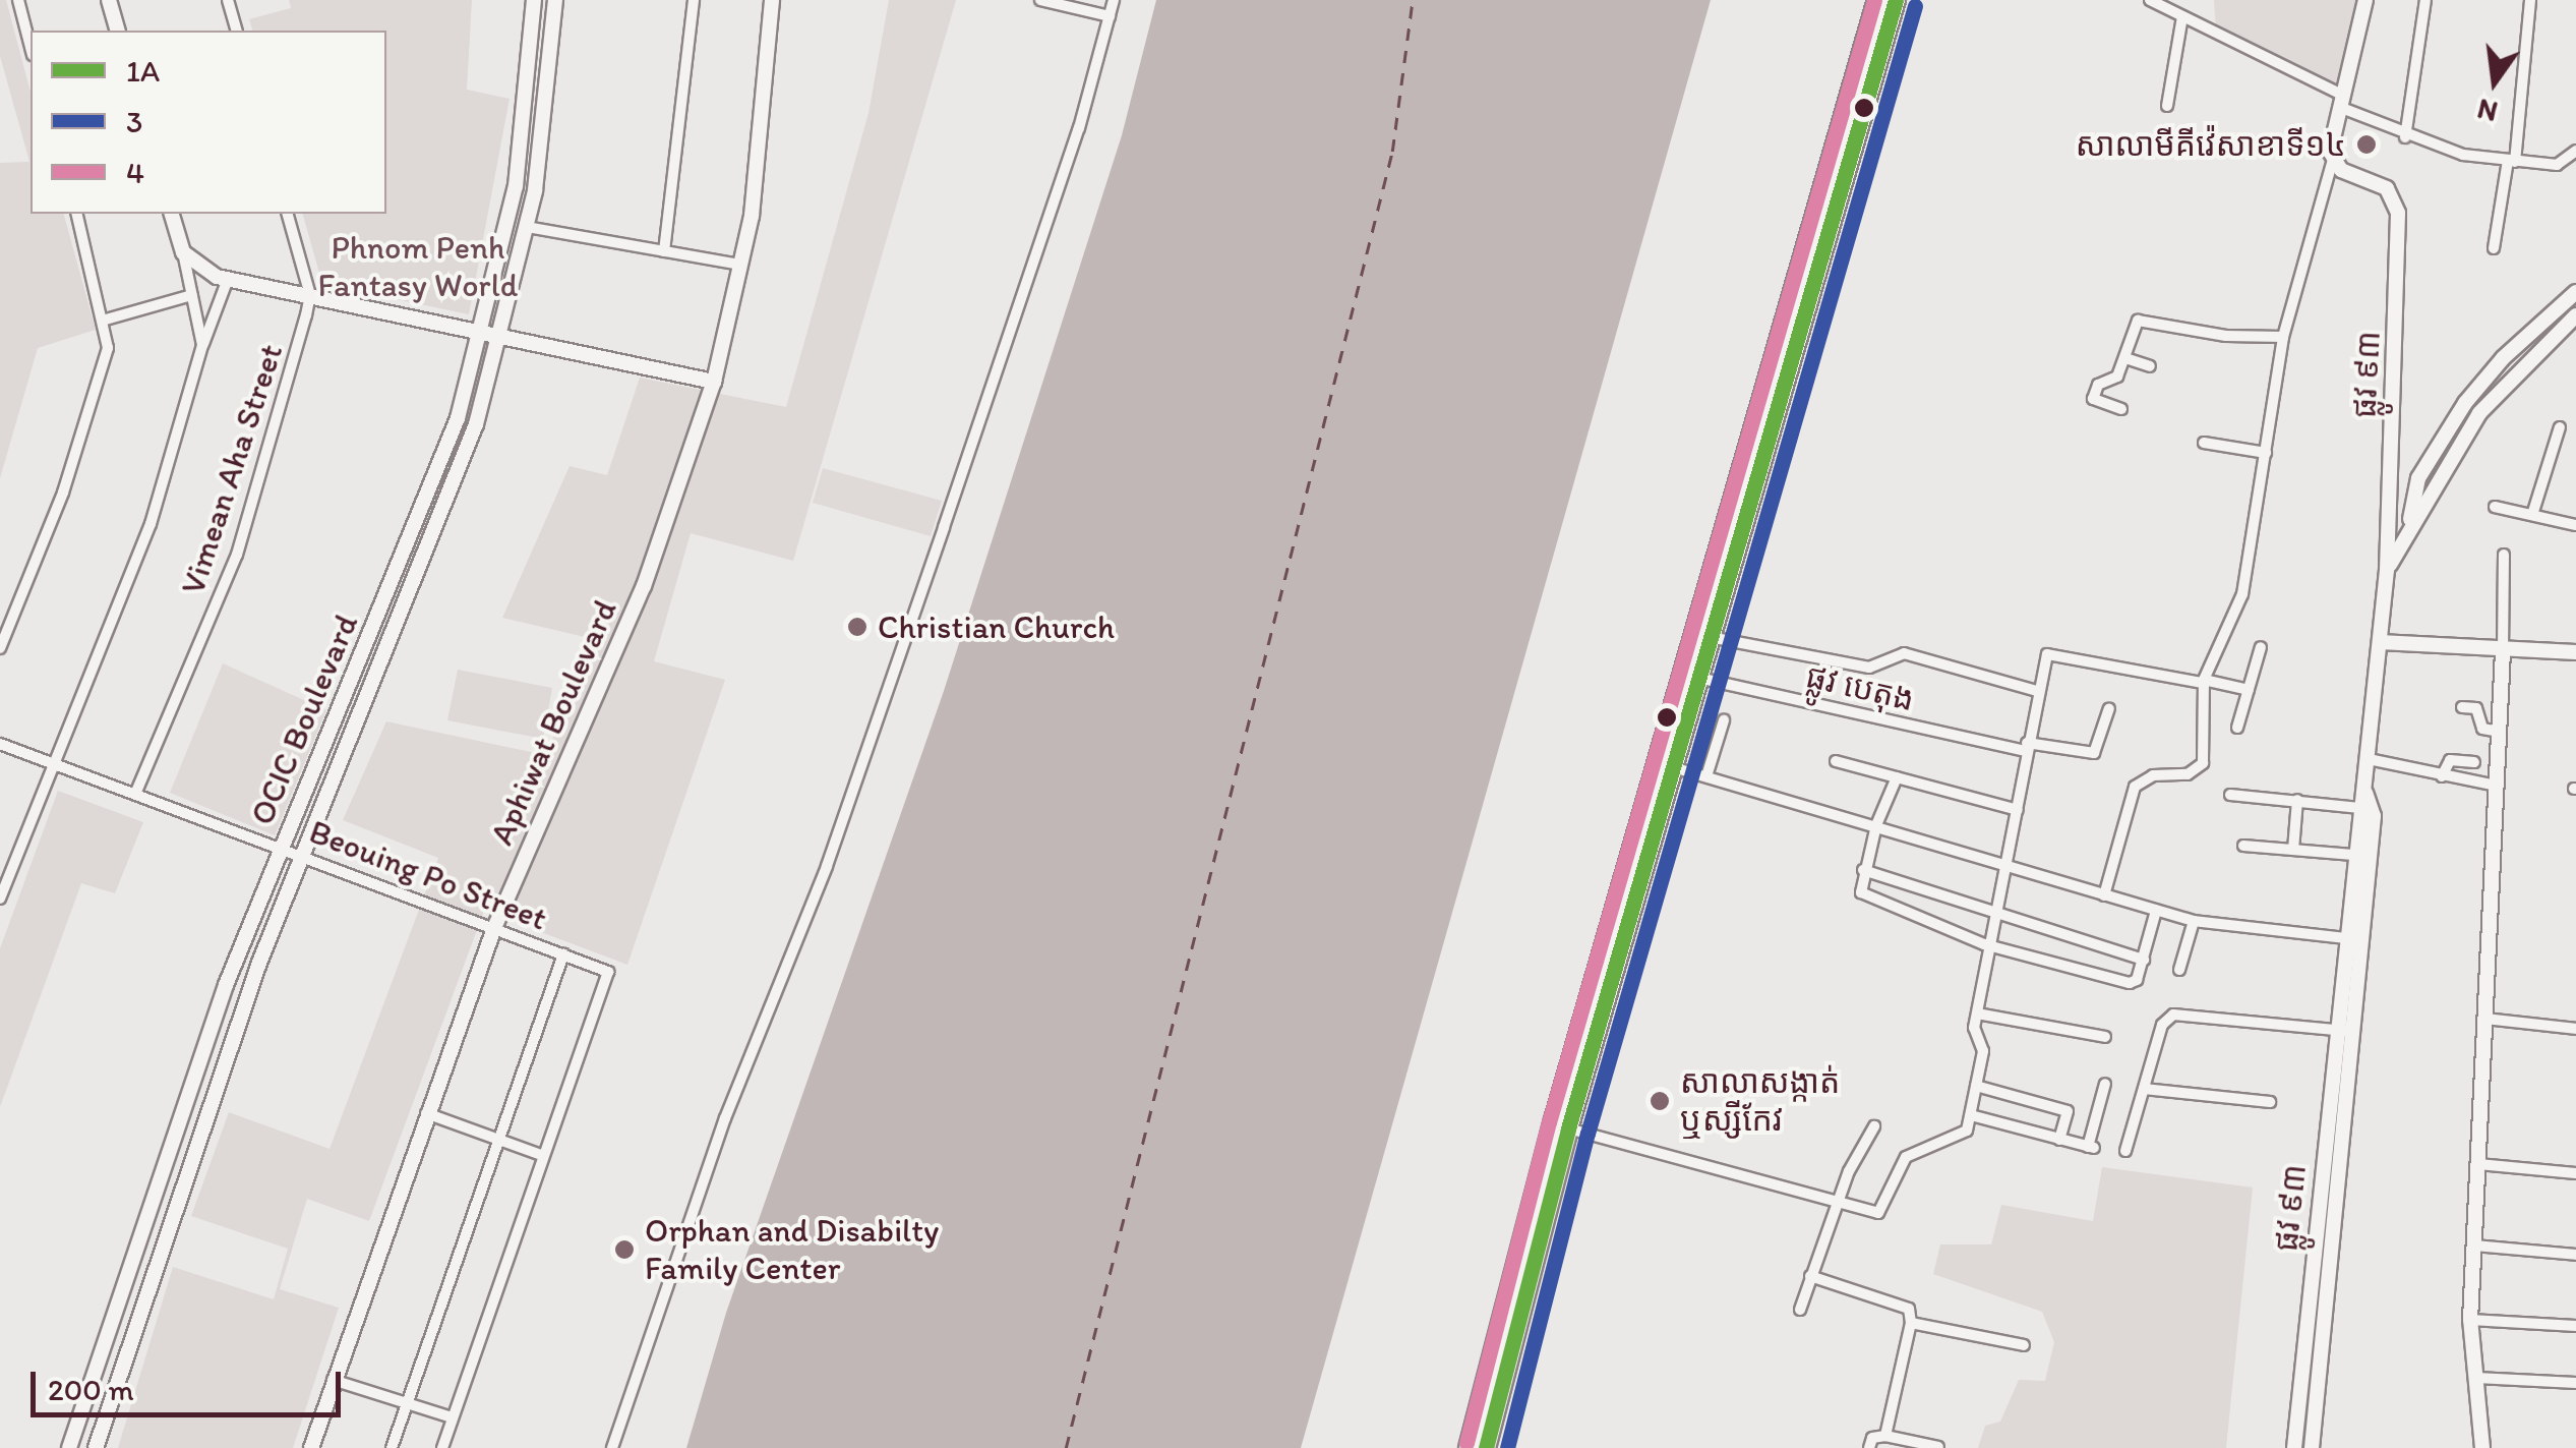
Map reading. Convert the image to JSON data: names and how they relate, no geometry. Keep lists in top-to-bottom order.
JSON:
{
  "streets": {
    "street": [
      "ផ្លូវ ៩៣",
      "Vimean Aha Street",
      "ផ្លូវ បេតុង",
      "OCIC Boulevard",
      "Aphiwat Boulevard",
      "Beouing Po Street"
    ]
  },
  "crossings": [
    ["Vimean Aha Street", "Beouing Po Street"],
    ["OCIC Boulevard", "Beouing Po Street"],
    ["Aphiwat Boulevard", "Beouing Po Street"]
  ],
  "parks": ["Phnom Penh Fantasy World"],
  "places": [
    "សាលាមីគីវ៉េសាខាទី១៤",
    "Christian Church",
    "សាលាសង្កាត់ ឬស្សីកែវ",
    "Orphan and Disabilty Family Center"
  ],
  "lines": ["transit line 1A", "transit line 4", "transit line 3"],
  "legend": ["1A", "3", "4"],
  "scale_bar": "200 m",
  "north": "bottom"
}
